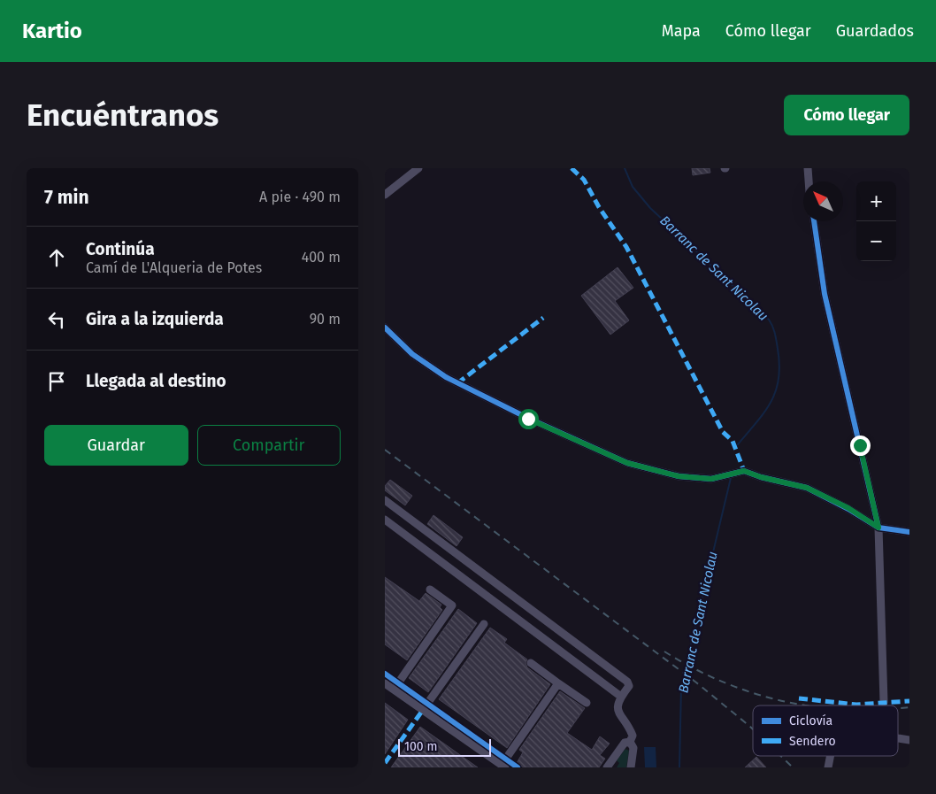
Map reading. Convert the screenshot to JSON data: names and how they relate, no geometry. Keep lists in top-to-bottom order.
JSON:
{
  "water": ["Barranc de Sant Nicolau"],
  "legend": ["Ciclovía", "Sendero"],
  "scale_bar": "100 m",
  "north": "top left",
  "page": {
    "header": "Kartio",
    "nav": ["Mapa", "Cómo llegar", "Guardados"],
    "buttons": [
      "Cómo llegar",
      ["Guardar", "Compartir"]
    ],
    "title": "Encuéntranos",
    "heading": ["7 min", "A pie · 490 m"],
    "map_buttons": ["+", "−"],
    "list": [
      ["Continúa", "Camí de L'Alqueria de Potes", "400 m"],
      ["Gira a la izquierda", "90 m"],
      "Llegada al destino"
    ],
    "scale": "100 m"
  }
}
